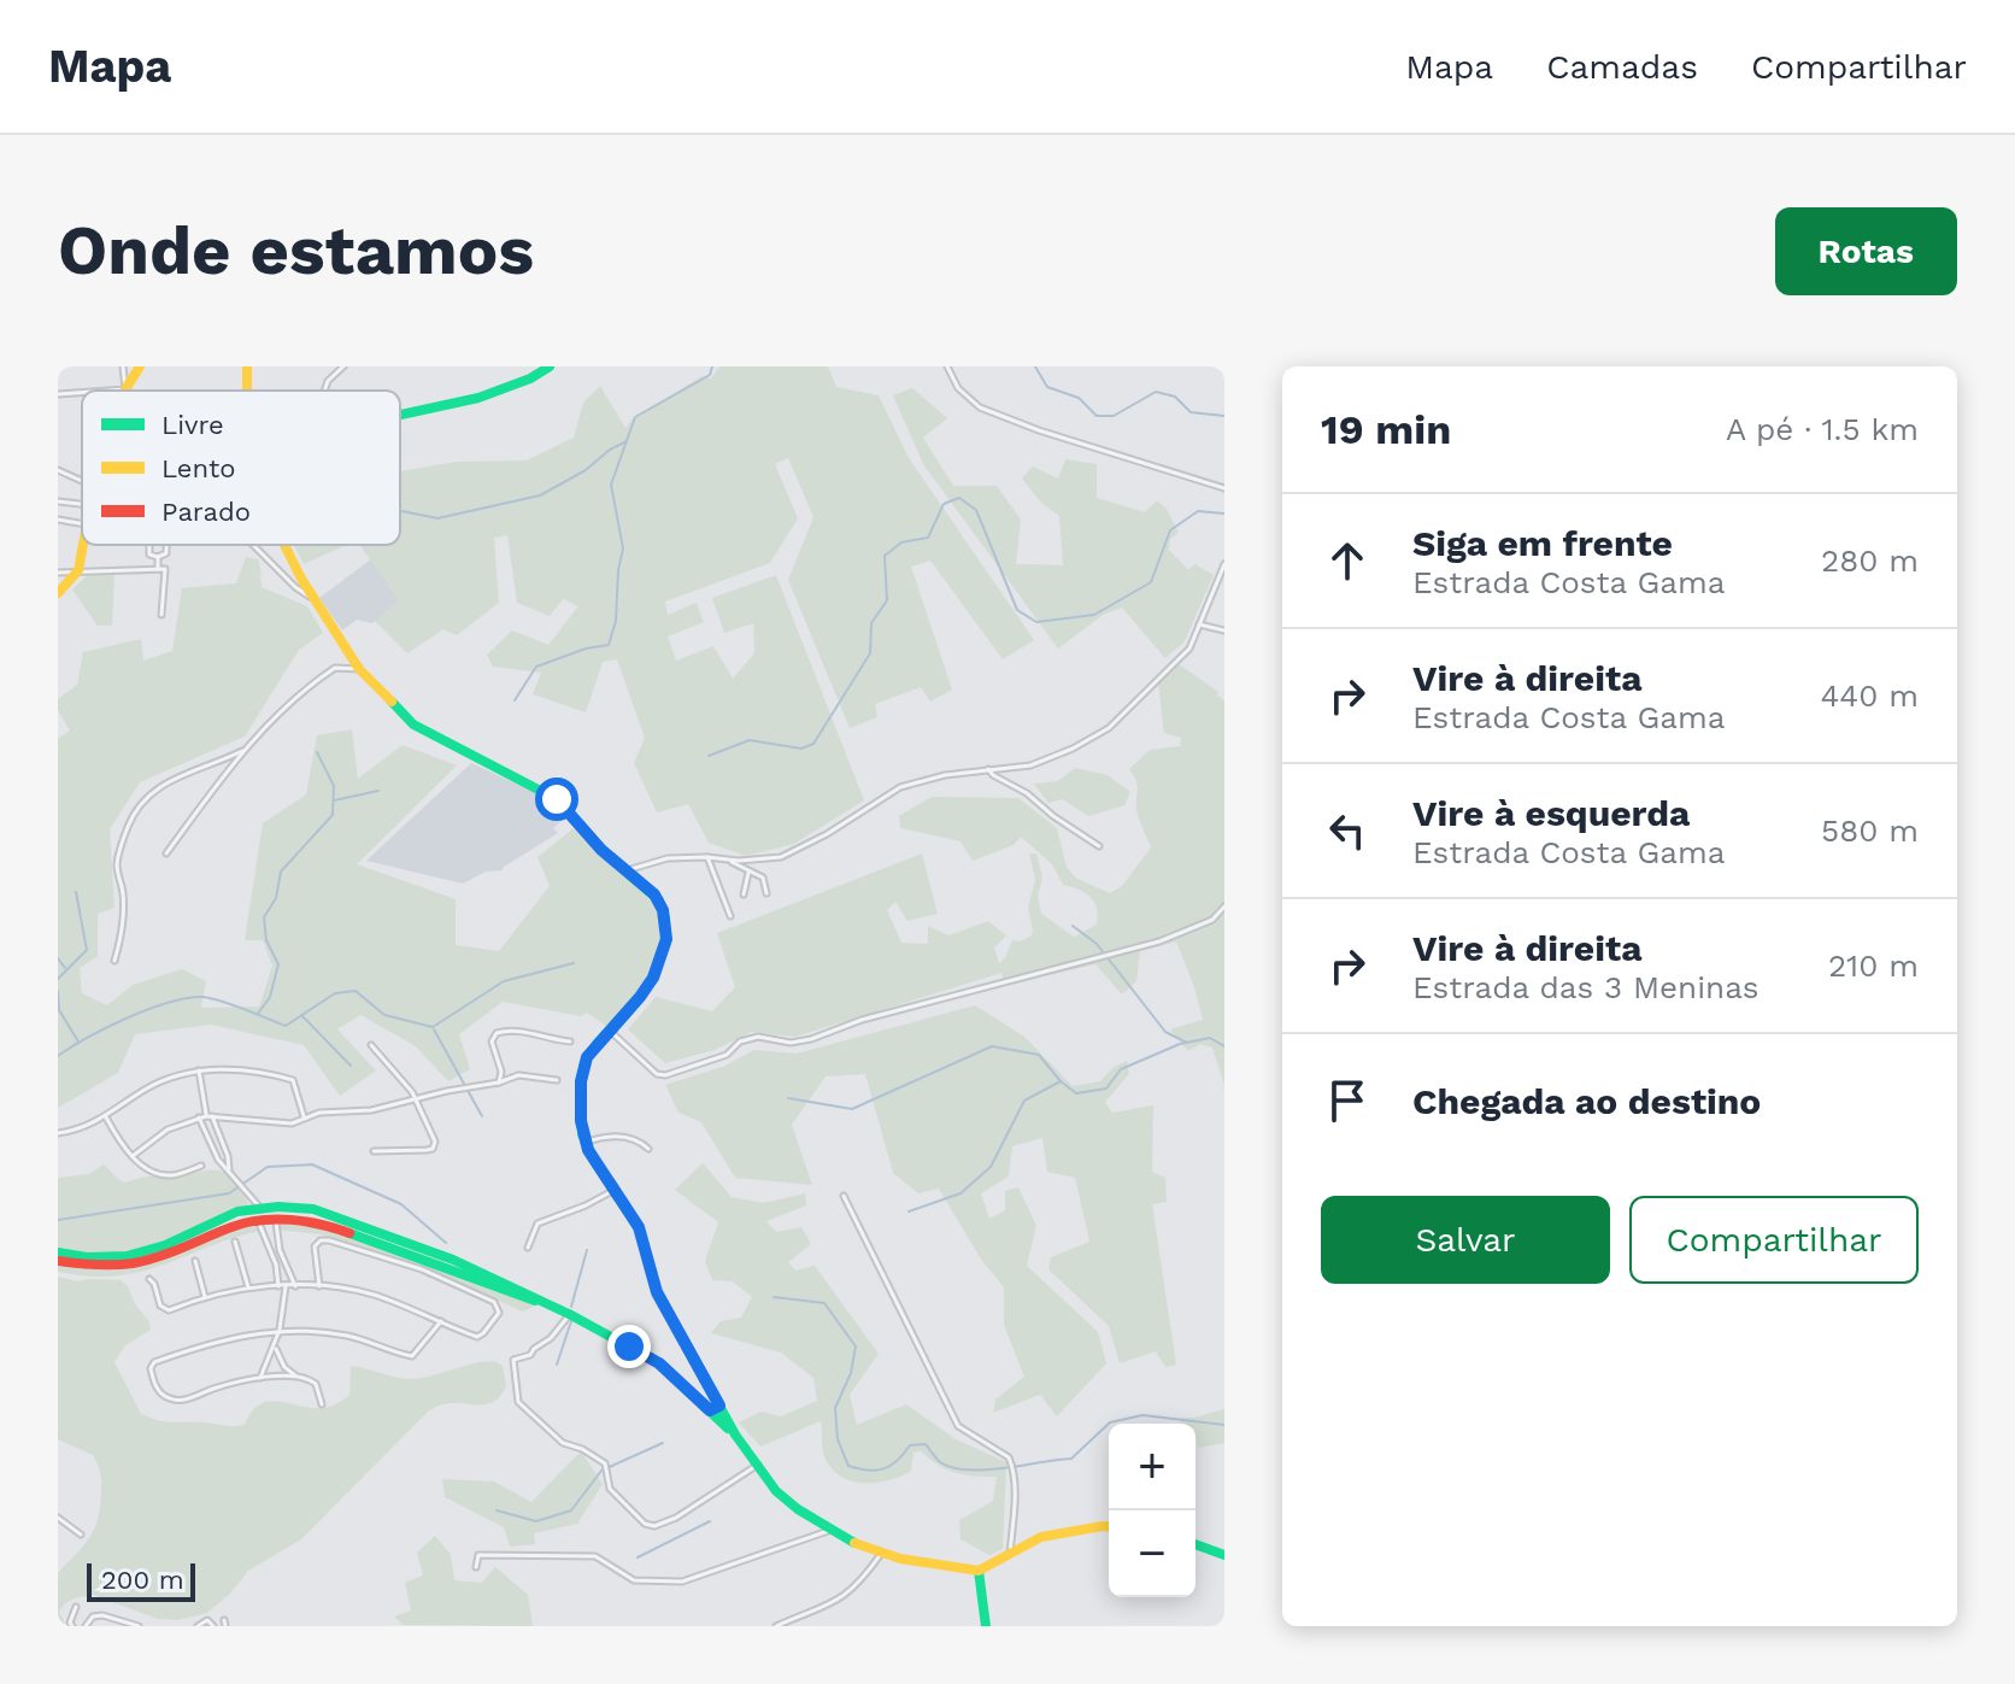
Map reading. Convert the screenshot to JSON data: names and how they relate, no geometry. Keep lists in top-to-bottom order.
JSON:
{
  "legend": ["Livre", "Lento", "Parado"],
  "scale_bar": "200 m",
  "page": {
    "header": "Mapa",
    "nav": ["Mapa", "Camadas", "Compartilhar"],
    "buttons": [
      "Rotas",
      ["Salvar", "Compartilhar"]
    ],
    "title": "Onde estamos",
    "heading": ["19 min", "A pé · 1.5 km"],
    "list": [
      ["Siga em frente", "Estrada Costa Gama", "280 m"],
      ["Vire à direita", "Estrada Costa Gama", "440 m"],
      ["Vire à esquerda", "Estrada Costa Gama", "580 m"],
      ["Vire à direita", "Estrada das 3 Meninas", "210 m"],
      "Chegada ao destino"
    ],
    "map_buttons": ["+", "−"],
    "scale": "200 m"
  }
}
